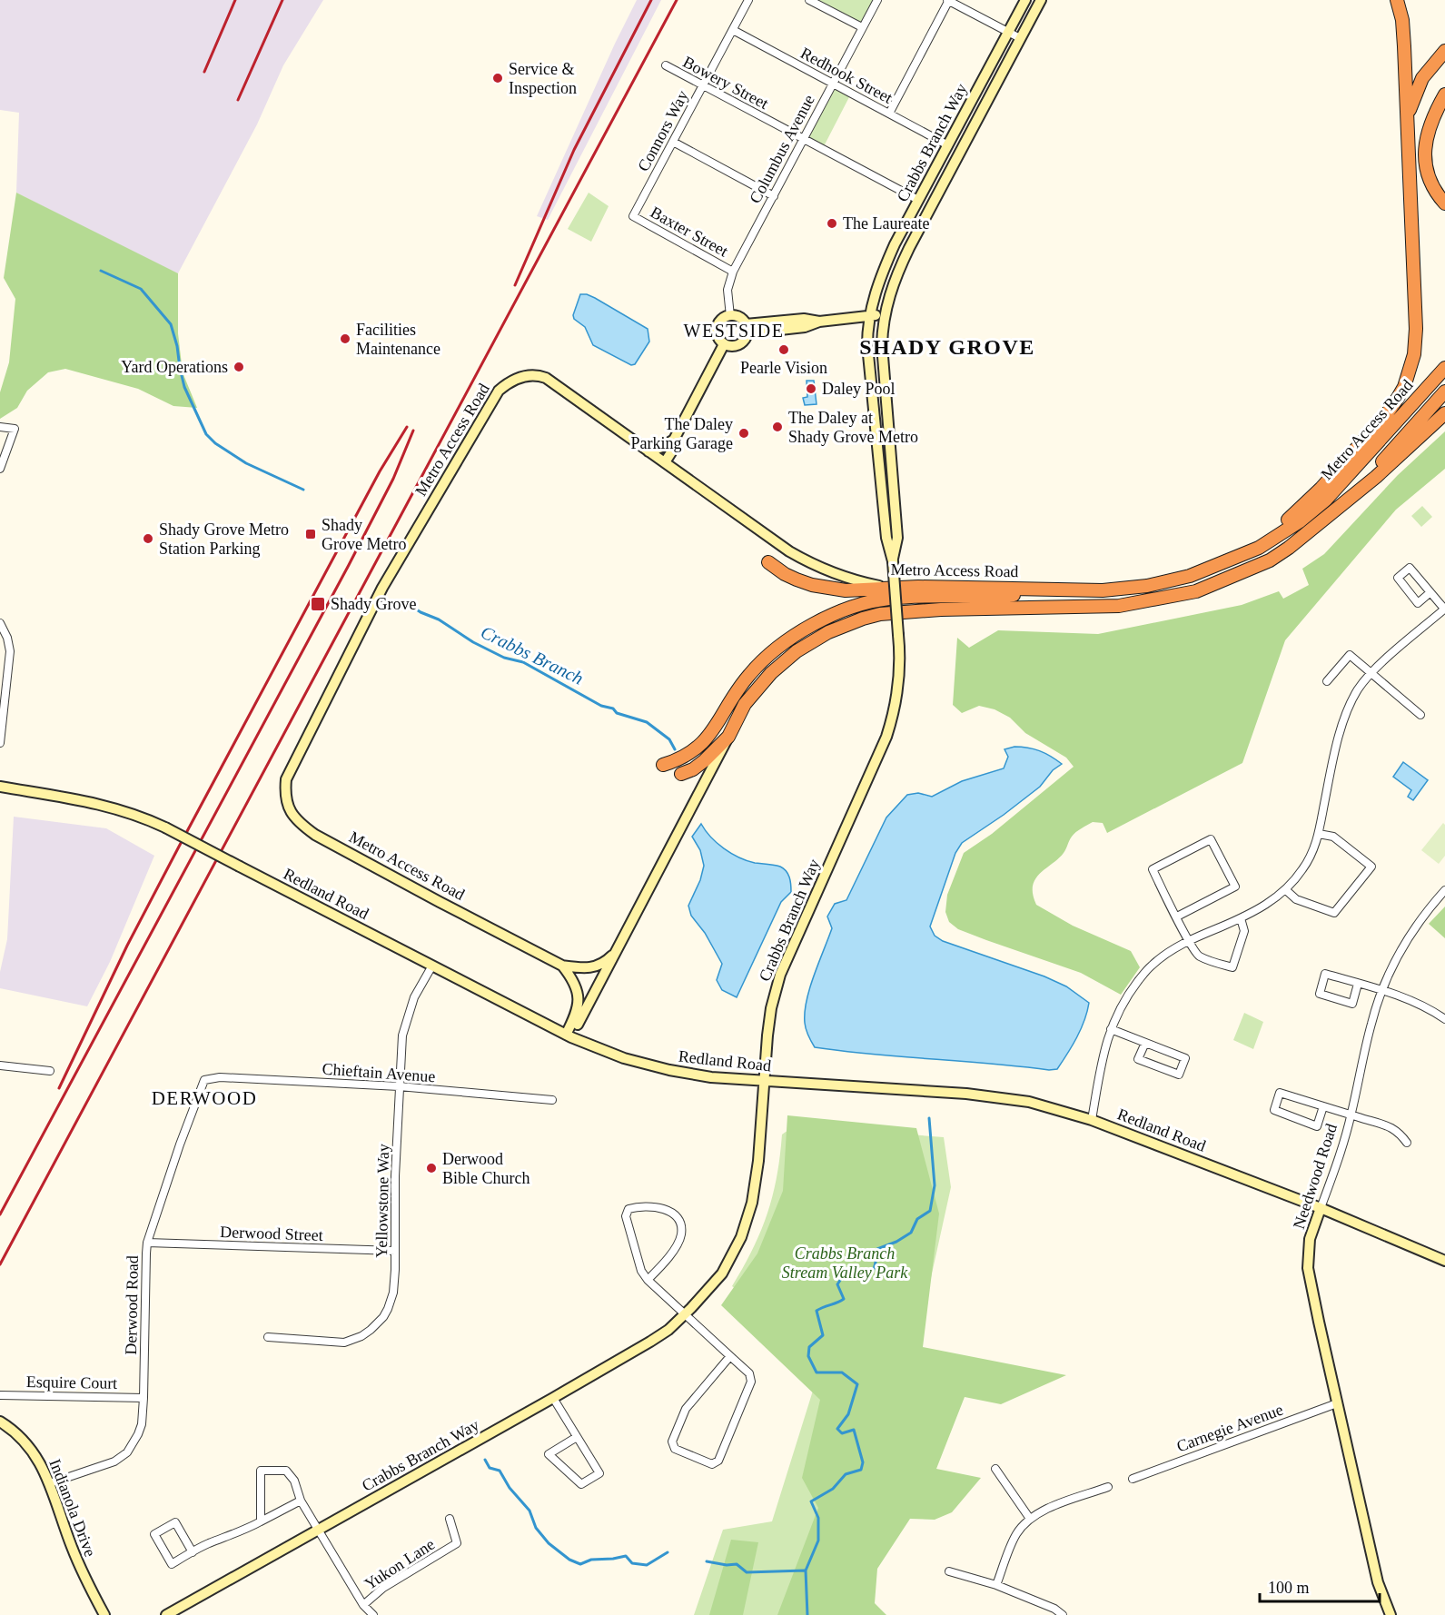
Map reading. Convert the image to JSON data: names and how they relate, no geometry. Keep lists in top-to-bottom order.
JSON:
{
  "streets": {
    "highway": ["Metro Access Road"],
    "main road": [
      "Crabbs Branch Way",
      "Redland Road",
      "Needwood Road",
      "Indianola Drive"
    ],
    "street": [
      "Redhook Street",
      "Bowery Street",
      "Connors Way",
      "Columbus Avenue",
      "Baxter Street",
      "Chieftain Avenue",
      "Yellowstone Way",
      "Derwood Street",
      "Derwood Road",
      "Esquire Court",
      "Carnegie Avenue",
      "Yukon Lane"
    ]
  },
  "crossings": [
    ["Redhook Street", "Connors Way"],
    ["Redhook Street", "Crabbs Branch Way"],
    ["Redhook Street", "Columbus Avenue"],
    ["Bowery Street", "Connors Way"],
    ["Bowery Street", "Crabbs Branch Way"],
    ["Bowery Street", "Columbus Avenue"],
    ["Connors Way", "Baxter Street"],
    ["Crabbs Branch Way", "Redland Road"],
    ["Columbus Avenue", "Baxter Street"],
    ["Redland Road", "Needwood Road"],
    ["Redland Road", "Yellowstone Way"],
    ["Chieftain Avenue", "Yellowstone Way"],
    ["Chieftain Avenue", "Derwood Road"],
    ["Needwood Road", "Carnegie Avenue"],
    ["Yellowstone Way", "Derwood Street"],
    ["Derwood Street", "Derwood Road"],
    ["Derwood Road", "Esquire Court"],
    ["Derwood Road", "Indianola Drive"]
  ],
  "districts": ["WESTSIDE", "SHADY GROVE", "DERWOOD"],
  "water": ["Crabbs Branch"],
  "parks": ["Crabbs Branch Stream Valley Park"],
  "places": {
    "other": [
      "Service & Inspection",
      "The Laureate",
      "Facilities Maintenance",
      "Pearle Vision",
      "Yard Operations",
      "Daley Pool",
      "The Daley at Shady Grove Metro",
      "The Daley Parking Garage",
      "Shady Grove Metro Station Parking",
      "Derwood Bible Church"
    ],
    "transit": ["Shady Grove Metro", "Shady Grove"]
  },
  "scale_bar": "100 m"
}
